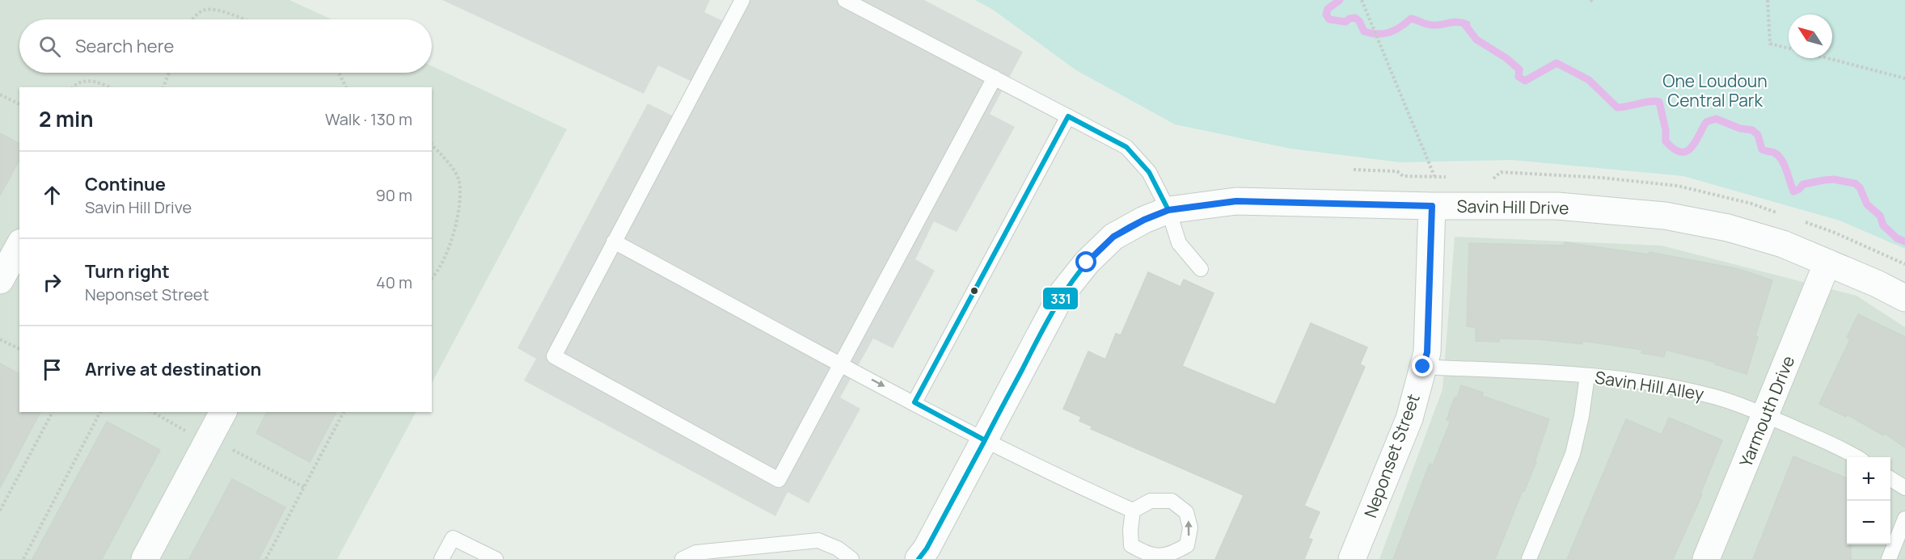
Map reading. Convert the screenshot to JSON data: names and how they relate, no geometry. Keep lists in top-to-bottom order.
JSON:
{
  "streets": {
    "street": ["Savin Hill Drive", "Yarmouth Drive", "Neponset Street"],
    "lane": ["Savin Hill Alley"]
  },
  "crossings": [
    ["Savin Hill Drive", "Yarmouth Drive"],
    ["Savin Hill Drive", "Neponset Street"],
    ["Savin Hill Alley", "Yarmouth Drive"],
    ["Savin Hill Alley", "Neponset Street"]
  ],
  "parks": ["One Loudoun Central Park"],
  "lines": ["transit line 331"],
  "north": "top left",
  "page": {
    "search": "Search here",
    "heading": ["2 min", "Walk · 130 m"],
    "list": [
      ["Continue", "Savin Hill Drive", "90 m"],
      ["Turn right", "Neponset Street", "40 m"],
      "Arrive at destination"
    ],
    "map_buttons": ["+", "−"]
  }
}
